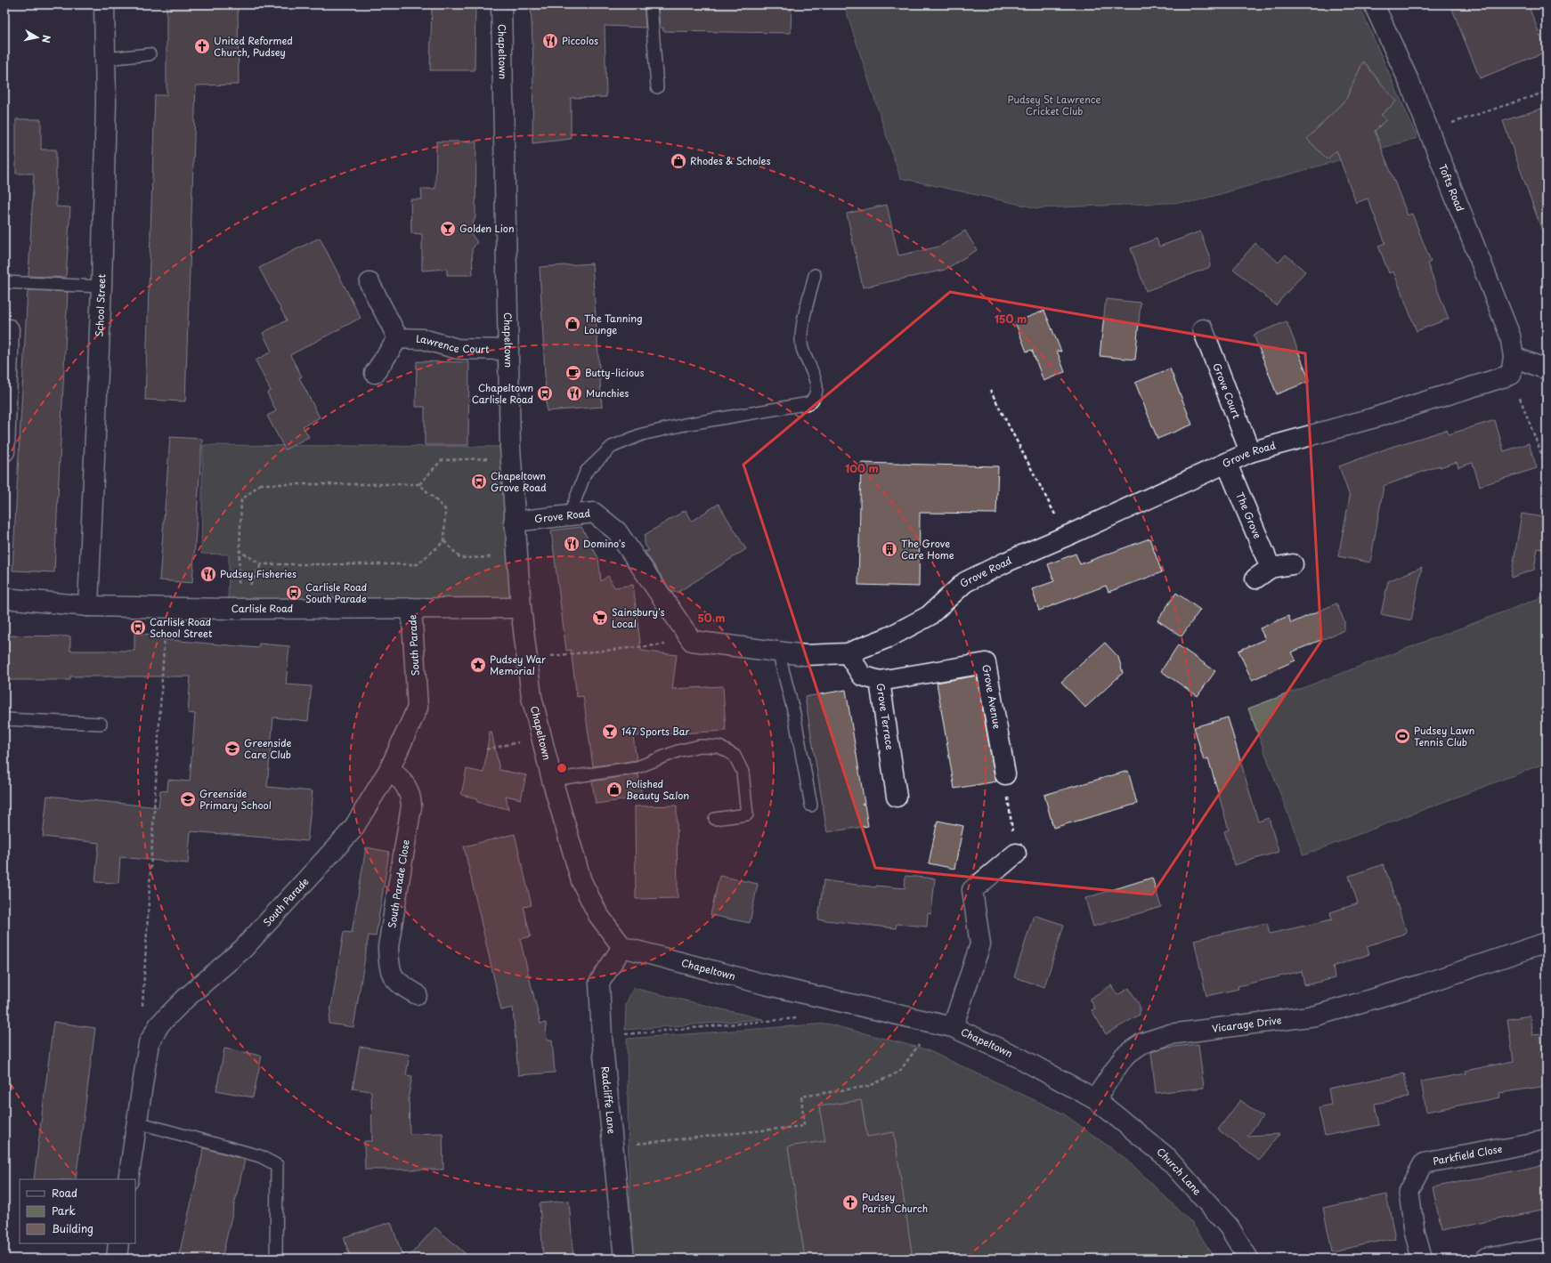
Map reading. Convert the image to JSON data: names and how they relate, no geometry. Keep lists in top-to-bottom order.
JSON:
{
  "streets": {
    "street": [
      "Chapeltown",
      "Tofts Road",
      "School Street",
      "Lawrence Court",
      "Grove Court",
      "Grove Road",
      "The Grove",
      "Carlisle Road",
      "South Parade",
      "Grove Avenue",
      "Grove Terrace",
      "South Parade Close",
      "Vicarage Drive",
      "Radcliffe Lane",
      "Parkfield Close",
      "Church Lane"
    ]
  },
  "crossings": [
    ["Chapeltown", "Lawrence Court"],
    ["Chapeltown", "Grove Road"],
    ["Chapeltown", "Carlisle Road"],
    ["Chapeltown", "Vicarage Drive"],
    ["Chapeltown", "Radcliffe Lane"],
    ["Chapeltown", "Church Lane"],
    ["Tofts Road", "Grove Road"],
    ["School Street", "Carlisle Road"],
    ["Grove Court", "Grove Road"],
    ["Grove Road", "The Grove"],
    ["Grove Road", "Grove Terrace"],
    ["Carlisle Road", "South Parade"],
    ["South Parade", "South Parade Close"],
    ["Grove Avenue", "Grove Terrace"],
    ["Vicarage Drive", "Church Lane"]
  ],
  "parks": ["Pudsey St Lawrence Cricket Club"],
  "places": {
    "restaurant": [
      "Piccolos",
      "Munchies",
      "Domino's",
      "Pudsey Fisheries"
    ],
    "church": ["United Reformed Church, Pudsey", "Pudsey Parish Church"],
    "shop": ["Rhodes & Scholes", "The Tanning Lounge", "Polished Beauty Salon"],
    "bar": ["Golden Lion", "147 Sports Bar"],
    "cafe": ["Butty-licious"],
    "bus stop": [
      "Chapeltown Carlisle Road",
      "Chapeltown Grove Road",
      "Carlisle Road South Parade",
      "Carlisle Road School Street"
    ],
    "building": ["The Grove Care Home"],
    "supermarket": ["Sainsbury's Local"],
    "place": ["Pudsey War Memorial"],
    "sports": ["Pudsey Lawn Tennis Club"],
    "school or university": ["Greenside Care Club", "Greenside Primary School"]
  },
  "legend": ["Road", "Park", "Building"],
  "north": "right",
  "rings": ["150 m", "100 m", "50 m"]
}
